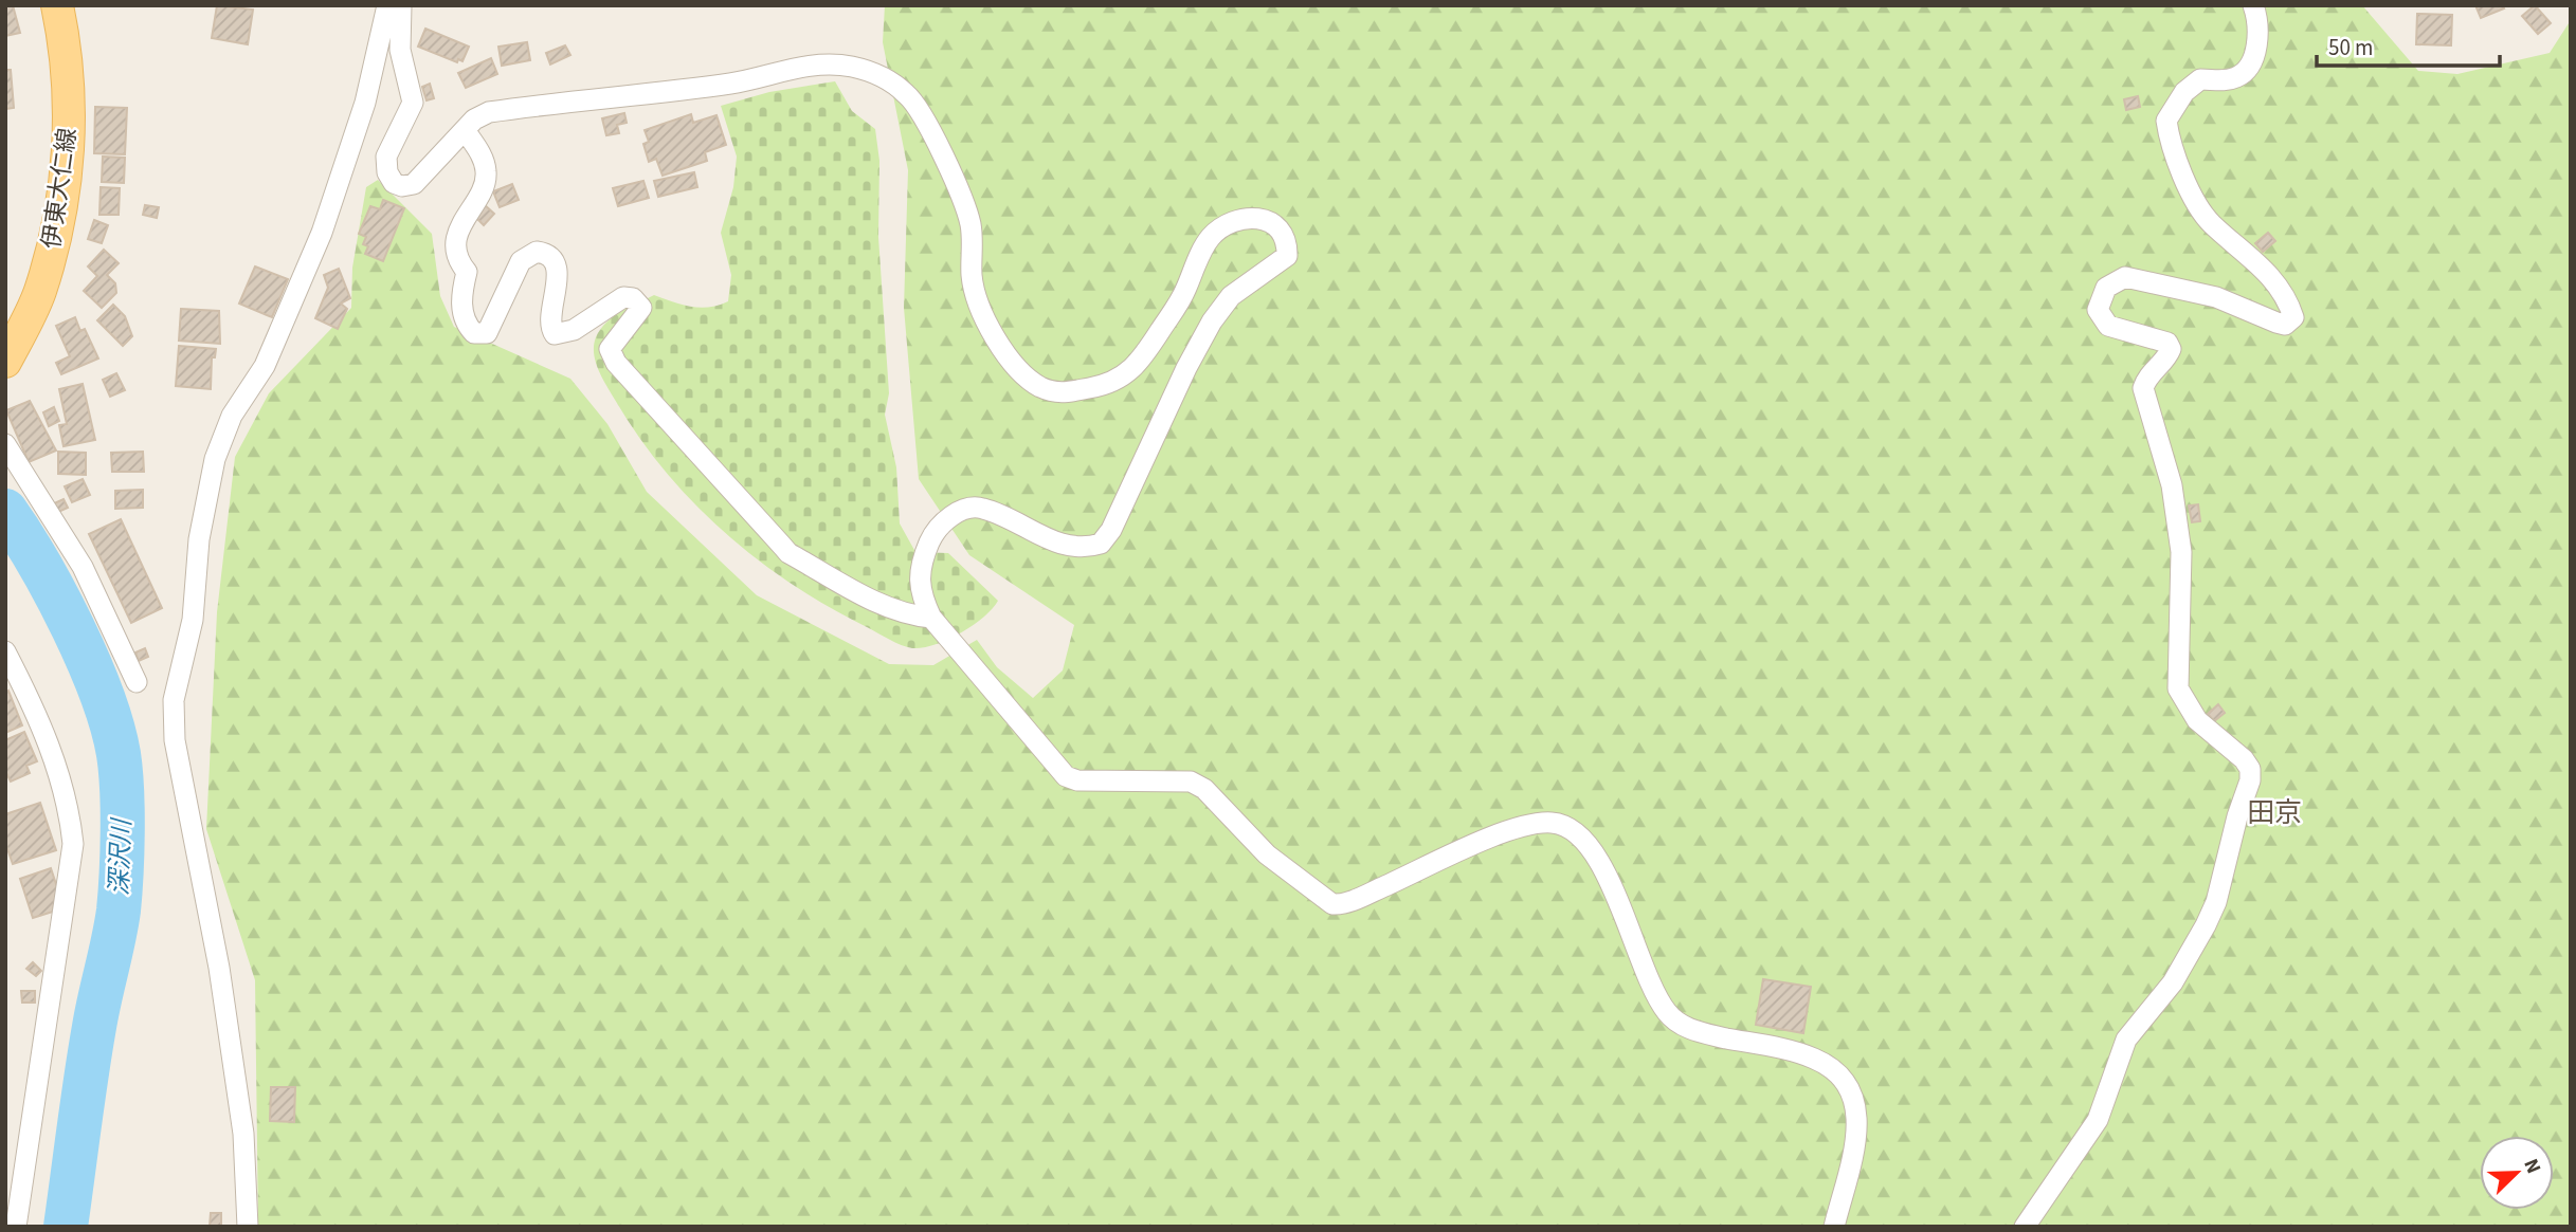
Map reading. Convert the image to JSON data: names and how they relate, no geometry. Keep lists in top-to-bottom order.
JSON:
{
  "streets": {
    "main road": ["伊東大仁線"]
  },
  "districts": ["田京"],
  "water": ["深沢川"],
  "scale_bar": "50 m",
  "north": "top right"
}
